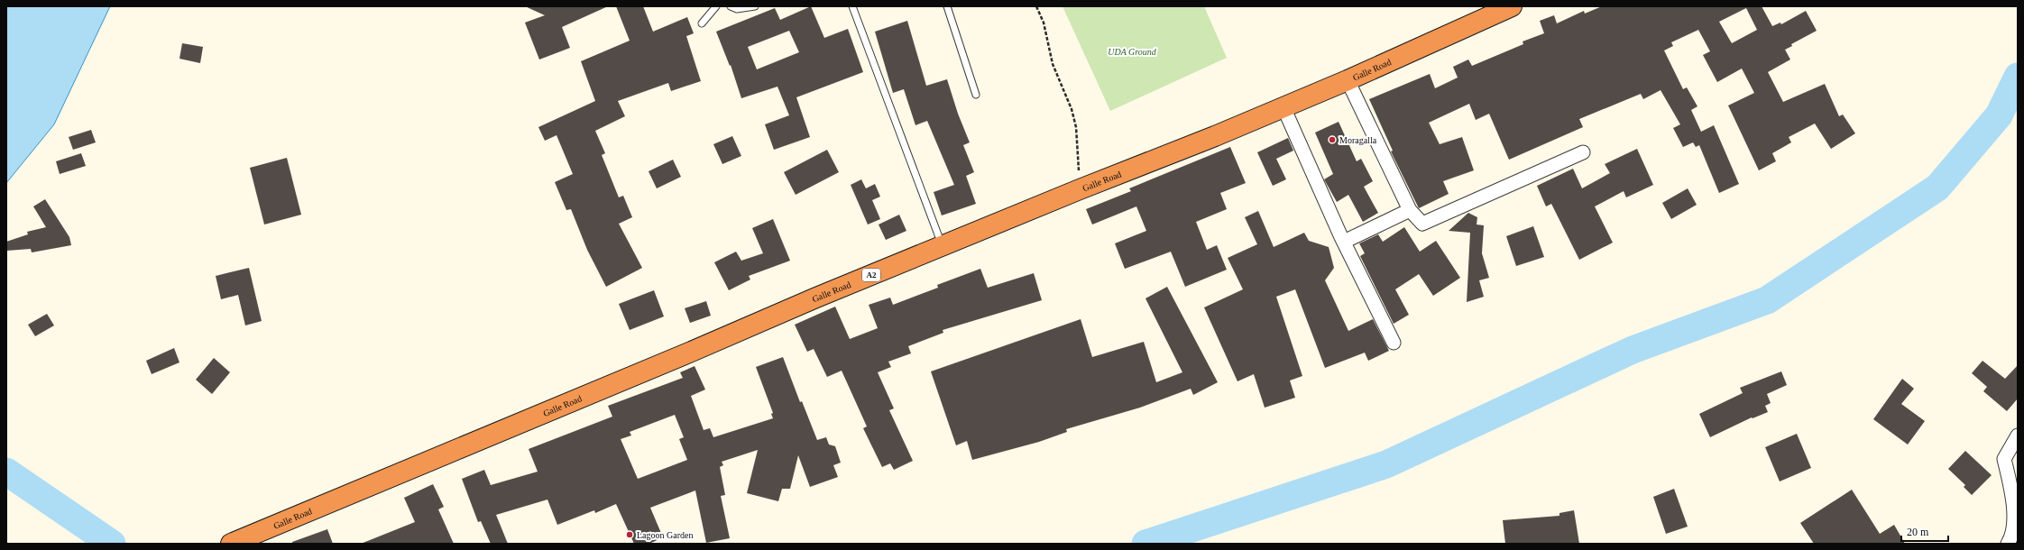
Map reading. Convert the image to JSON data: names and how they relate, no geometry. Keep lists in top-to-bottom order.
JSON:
{
  "streets": {
    "highway": ["Galle Road", "A2"]
  },
  "parks": ["UDA Ground"],
  "places": ["Moragalla", "Lagoon Garden"],
  "scale_bar": "20 m"
}
